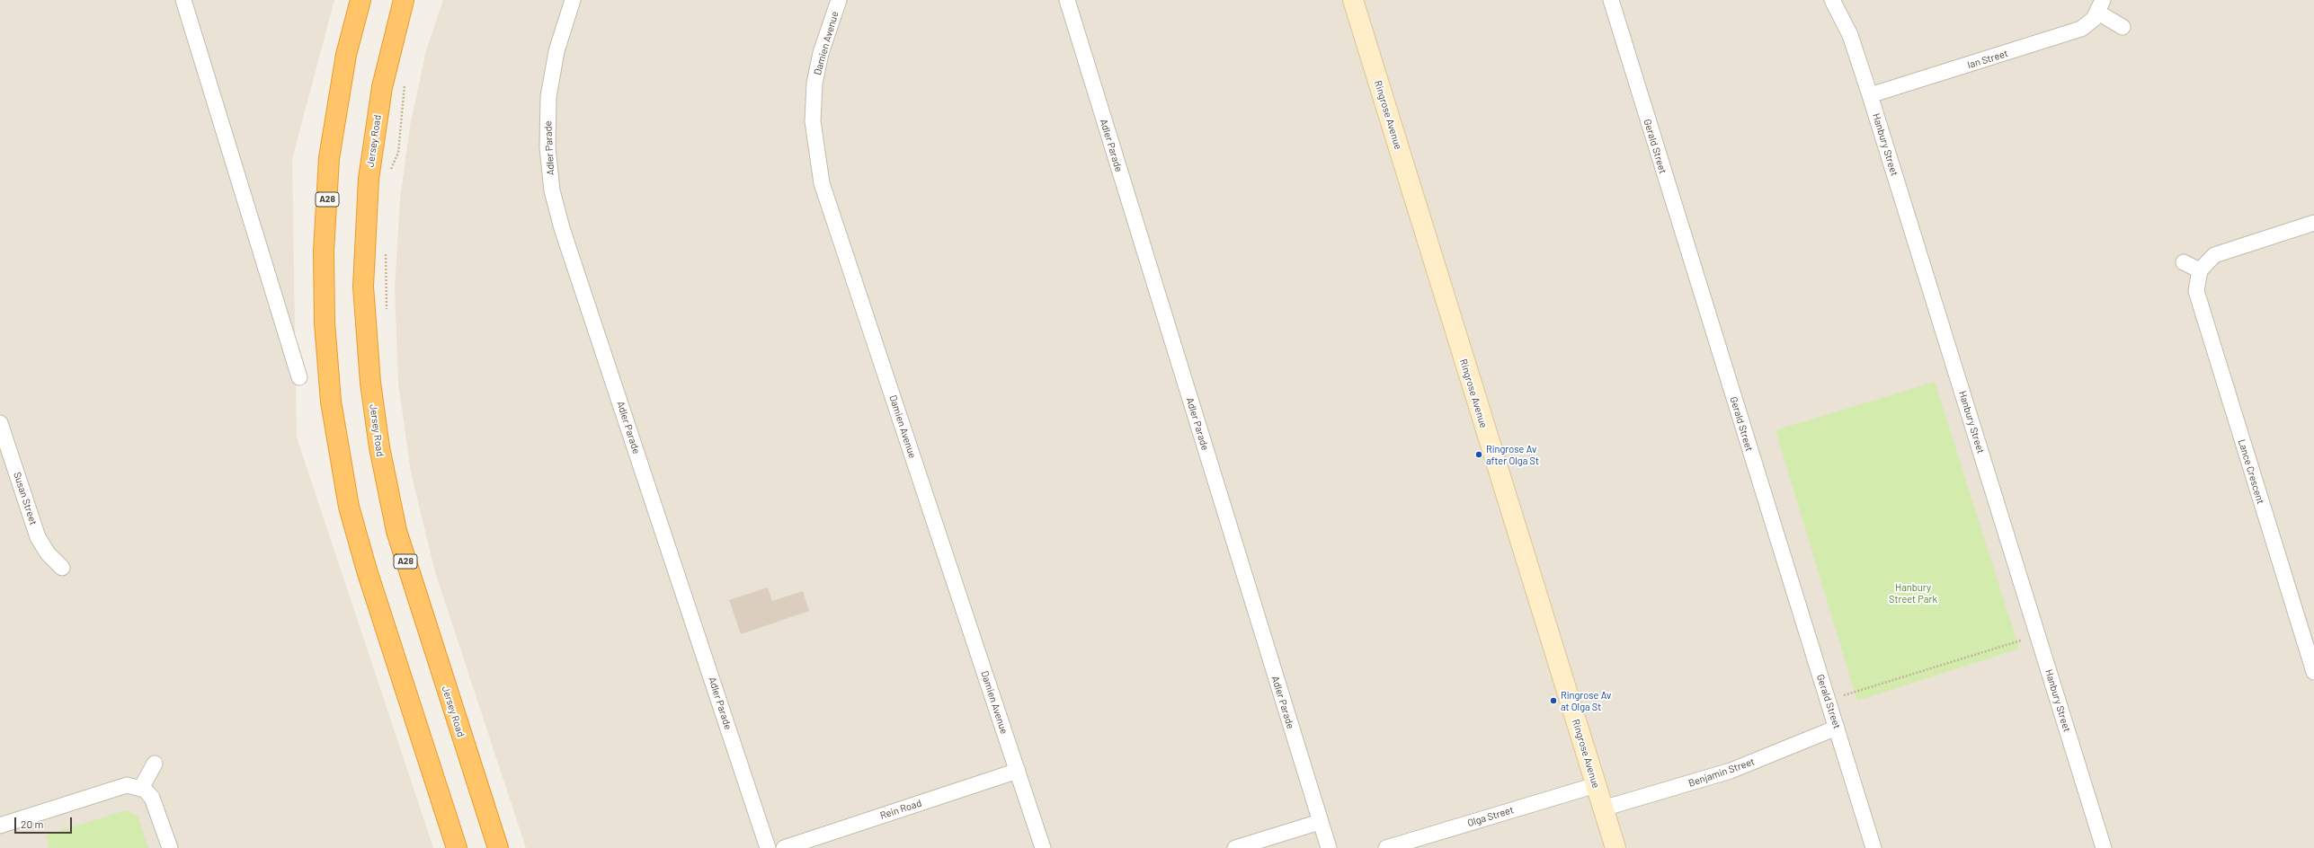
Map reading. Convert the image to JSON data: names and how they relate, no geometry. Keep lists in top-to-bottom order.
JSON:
{
  "streets": {
    "highway": ["Jersey Road", "A28"],
    "street": [
      "Damien Avenue",
      "Ian Street",
      "Ringrose Avenue",
      "Hanbury Street",
      "Adler Parade",
      "Gerald Street",
      "Lance Crescent",
      "Susan Street",
      "Benjamin Street",
      "Rein Road",
      "Olga Street"
    ]
  },
  "crossings": [
    ["Damien Avenue", "Rein Road"],
    ["Ian Street", "Hanbury Street"],
    ["Ringrose Avenue", "Benjamin Street"],
    ["Ringrose Avenue", "Olga Street"],
    ["Gerald Street", "Benjamin Street"]
  ],
  "parks": ["Hanbury Street Park"],
  "places": ["Ringrose Av after Olga St", "Ringrose Av at Olga St"],
  "scale_bar": "20 m"
}
